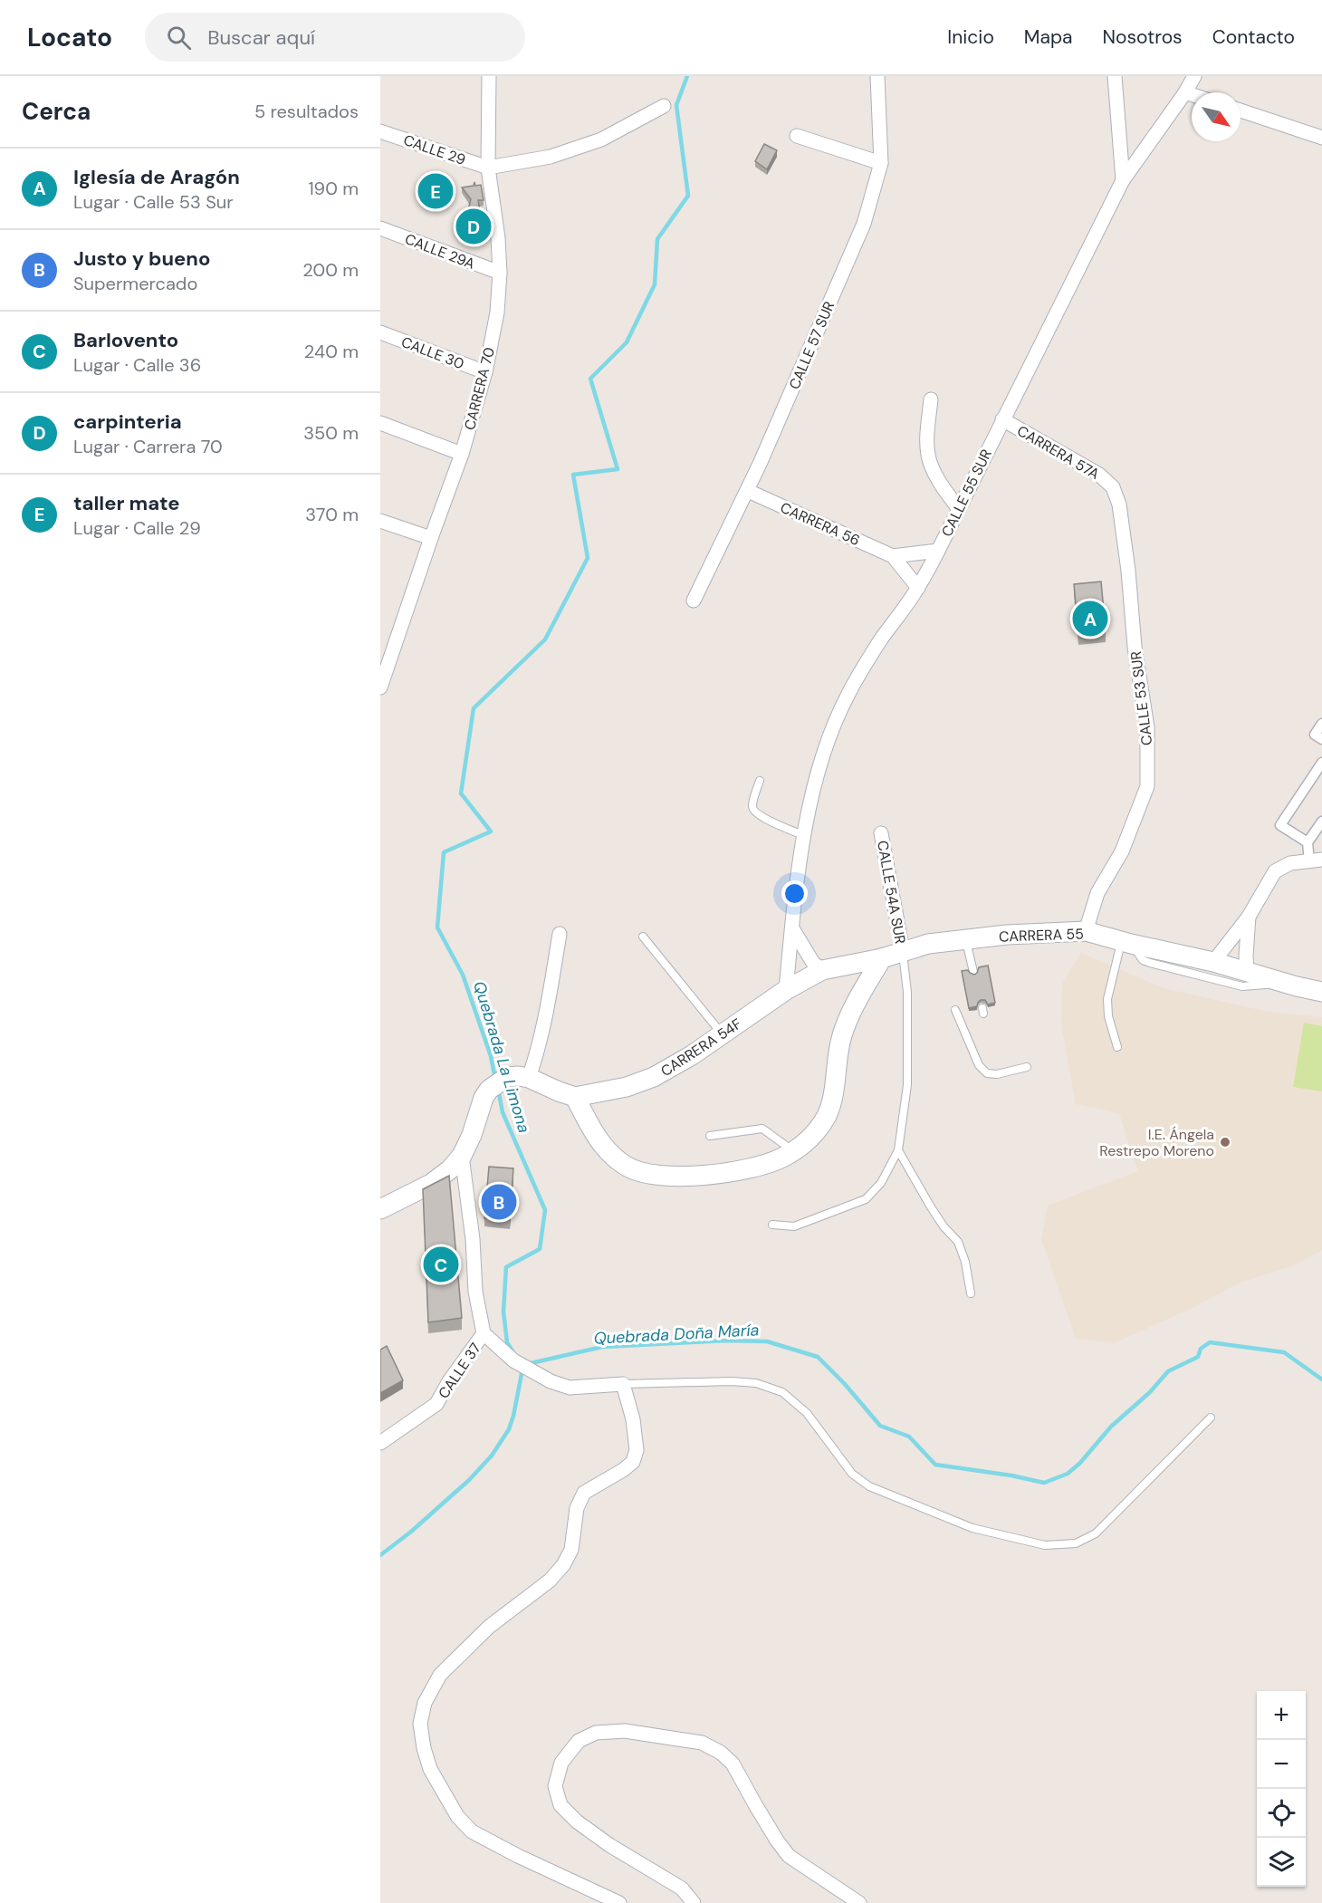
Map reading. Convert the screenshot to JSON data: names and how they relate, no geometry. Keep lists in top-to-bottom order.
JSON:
{
  "streets": {
    "main road": ["CALLE 54A SUR", "CARRERA 55", "CARRERA 54F"],
    "street": [
      "CALLE 29",
      "CALLE 29A",
      "CALLE 57 SUR",
      "CALLE 30",
      "CARRERA 70",
      "CARRERA 57A",
      "CALLE 55 SUR",
      "CARRERA 56",
      "CALLE 53 SUR",
      "CALLE 37"
    ]
  },
  "crossings": [
    ["CALLE 29", "CARRERA 70"],
    ["CALLE 29A", "CARRERA 70"],
    ["CALLE 57 SUR", "CARRERA 56"],
    ["CALLE 30", "CARRERA 70"],
    ["CARRERA 57A", "CALLE 55 SUR"],
    ["CARRERA 57A", "CALLE 53 SUR"],
    ["CALLE 55 SUR", "CARRERA 56"],
    ["CALLE 55 SUR", "CARRERA 54F"],
    ["CALLE 53 SUR", "CARRERA 55"],
    ["CALLE 54A SUR", "CARRERA 55"],
    ["CARRERA 55", "CARRERA 54F"]
  ],
  "water": ["Quebrada La Limona", "Quebrada Doña María"],
  "places": ["I.E. Ángela Restrepo Moreno"],
  "north": "bottom right",
  "page": {
    "header": "Locato",
    "search": "Buscar aquí",
    "nav": [
      "Inicio",
      "Mapa",
      "Nosotros",
      "Contacto"
    ],
    "heading": ["Cerca", "5 resultados"],
    "list": [
      {
        "mark": "A",
        "name": "Iglesía de Aragón",
        "note": "Lugar · Calle 53 Sur",
        "value": "190 m"
      },
      {
        "mark": "B",
        "name": "Justo y bueno",
        "note": "Supermercado",
        "value": "200 m"
      },
      {
        "mark": "C",
        "name": "Barlovento",
        "note": "Lugar · Calle 36",
        "value": "240 m"
      },
      {
        "mark": "D",
        "name": "carpinteria",
        "note": "Lugar · Carrera 70",
        "value": "350 m"
      },
      {
        "mark": "E",
        "name": "taller mate",
        "note": "Lugar · Calle 29",
        "value": "370 m"
      }
    ],
    "pins": [
      "E",
      "D",
      "A",
      "B",
      "C"
    ],
    "map_buttons": ["+", "−"]
  }
}
